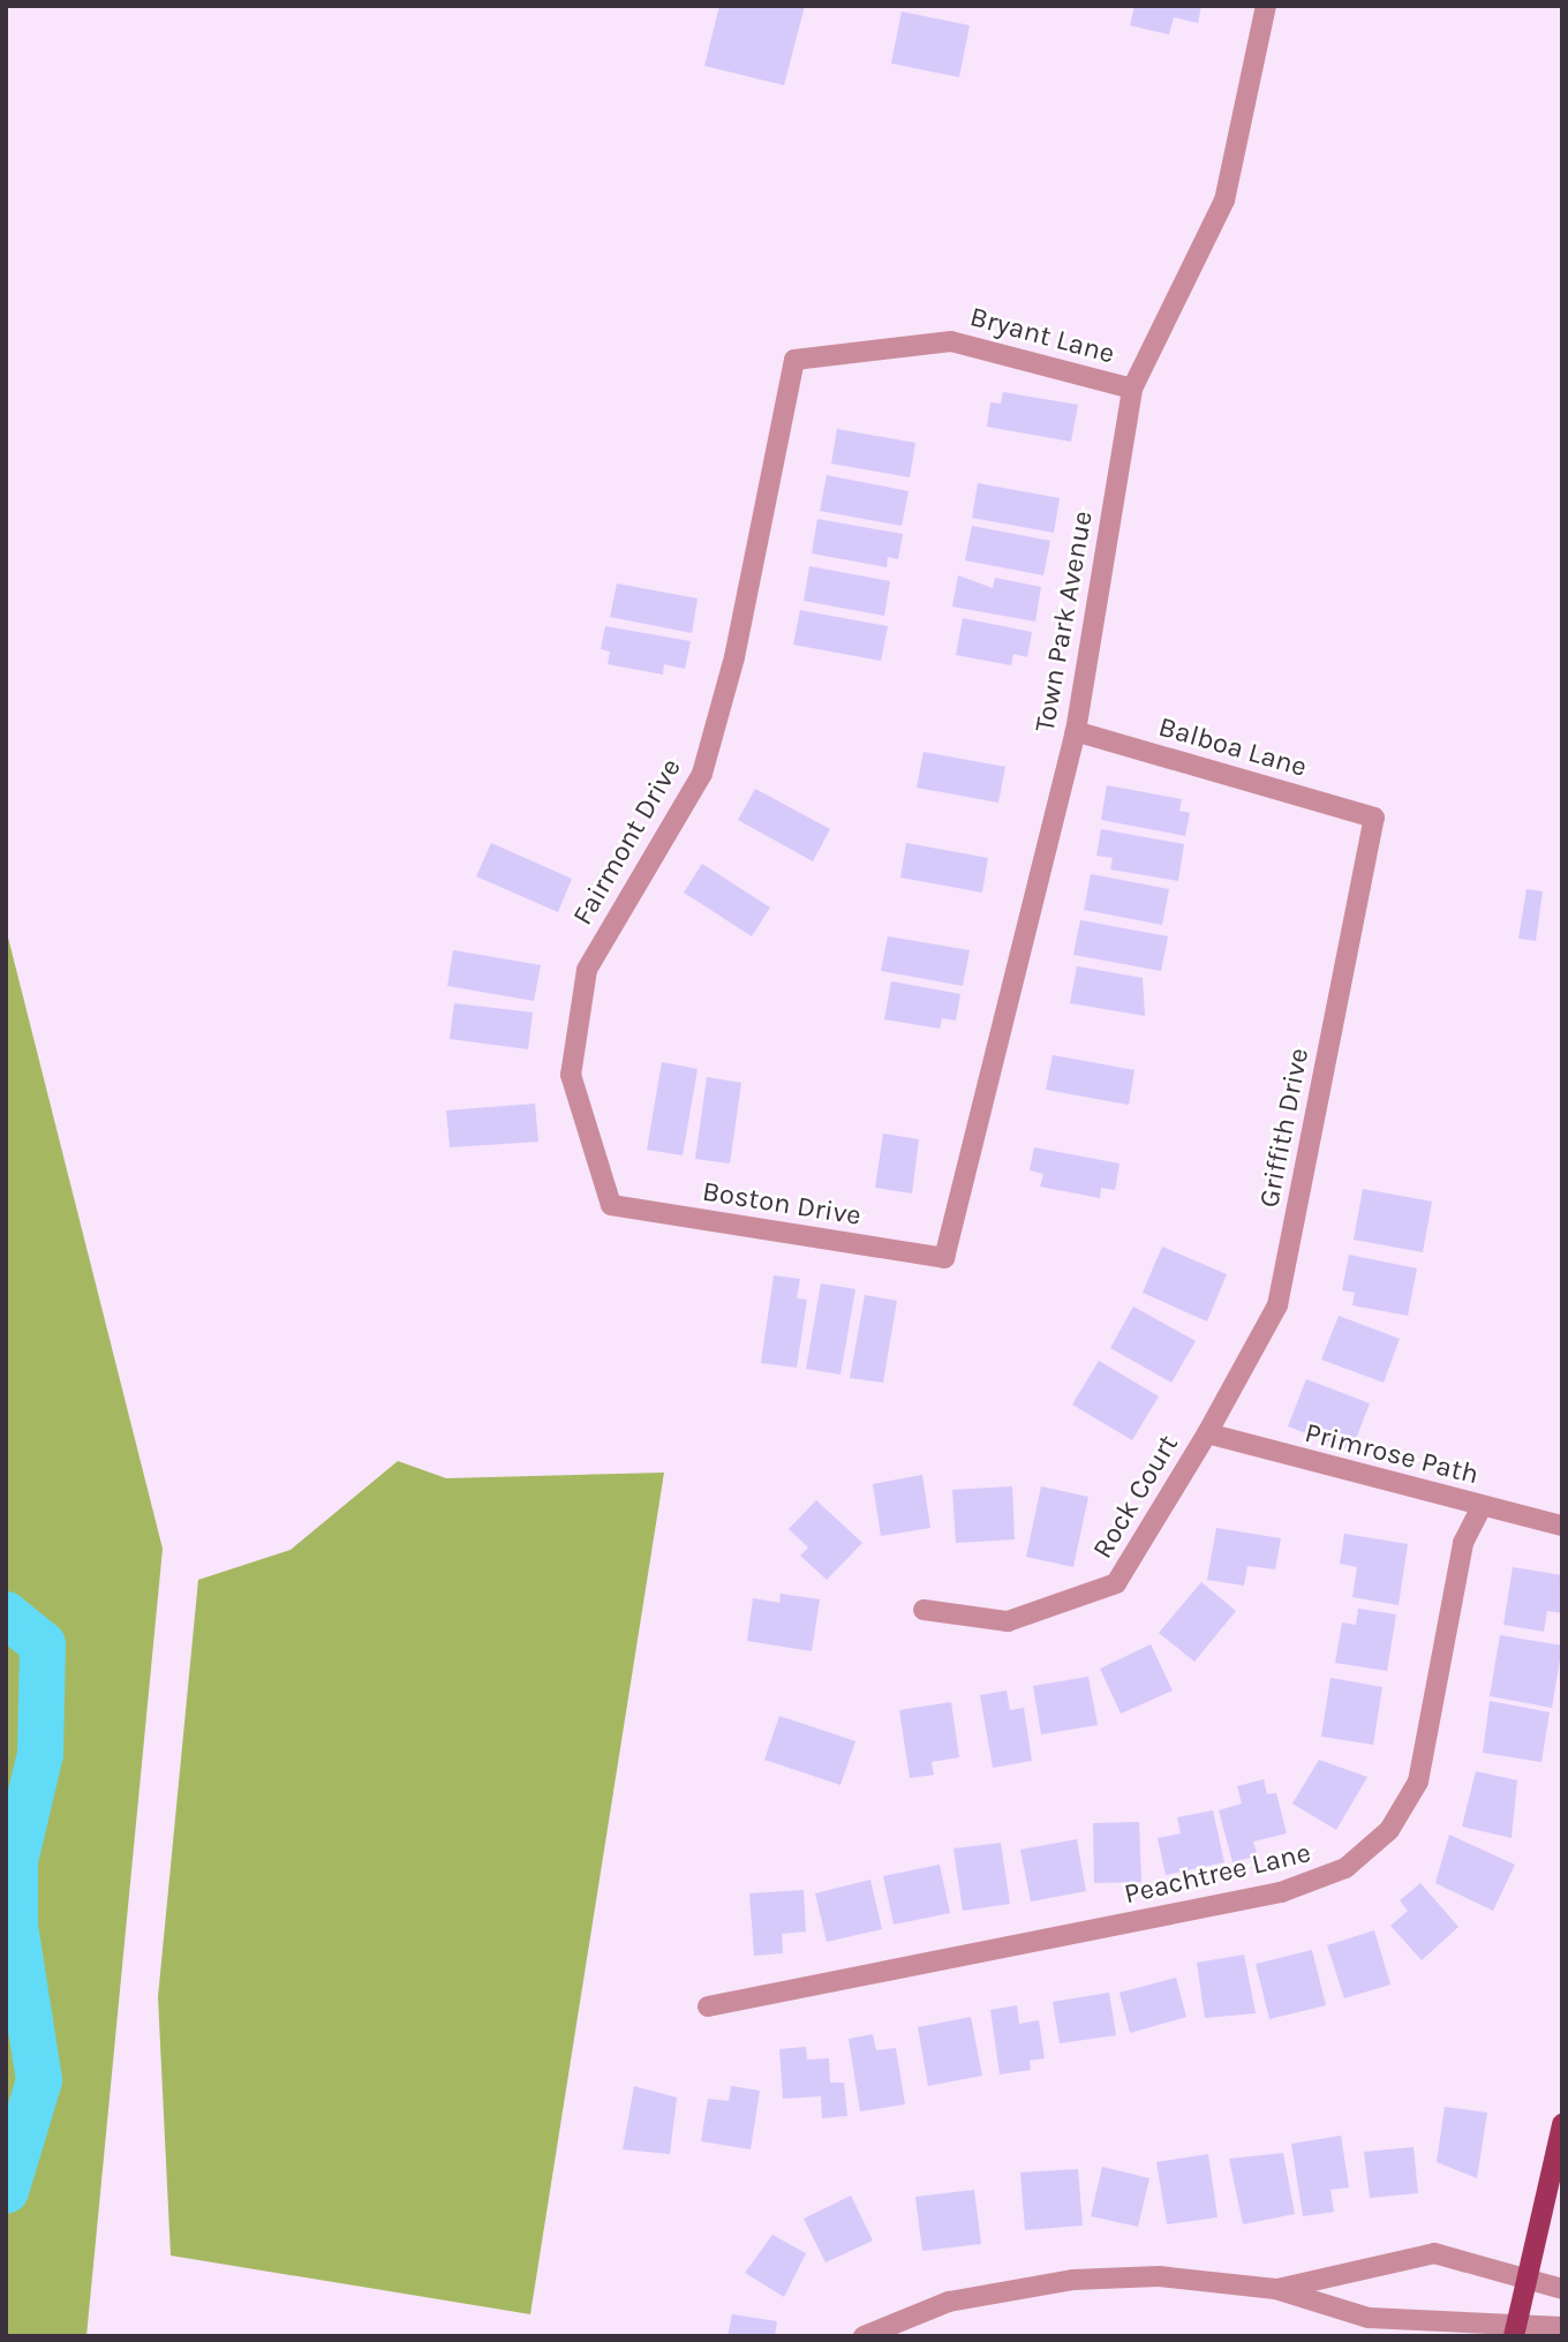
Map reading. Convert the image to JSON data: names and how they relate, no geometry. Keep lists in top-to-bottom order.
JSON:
{
  "streets": {
    "street": [
      "Bryant Lane",
      "Town Park Avenue",
      "Balboa Lane",
      "Fairmont Drive",
      "Griffith Drive",
      "Boston Drive",
      "Primrose Path",
      "Rock Court",
      "Peachtree Lane"
    ]
  },
  "crossings": [
    ["Bryant Lane", "Town Park Avenue"],
    ["Bryant Lane", "Fairmont Drive"],
    ["Town Park Avenue", "Balboa Lane"],
    ["Town Park Avenue", "Boston Drive"],
    ["Balboa Lane", "Griffith Drive"],
    ["Fairmont Drive", "Boston Drive"],
    ["Griffith Drive", "Primrose Path"],
    ["Griffith Drive", "Rock Court"],
    ["Primrose Path", "Rock Court"],
    ["Primrose Path", "Peachtree Lane"]
  ]
}
